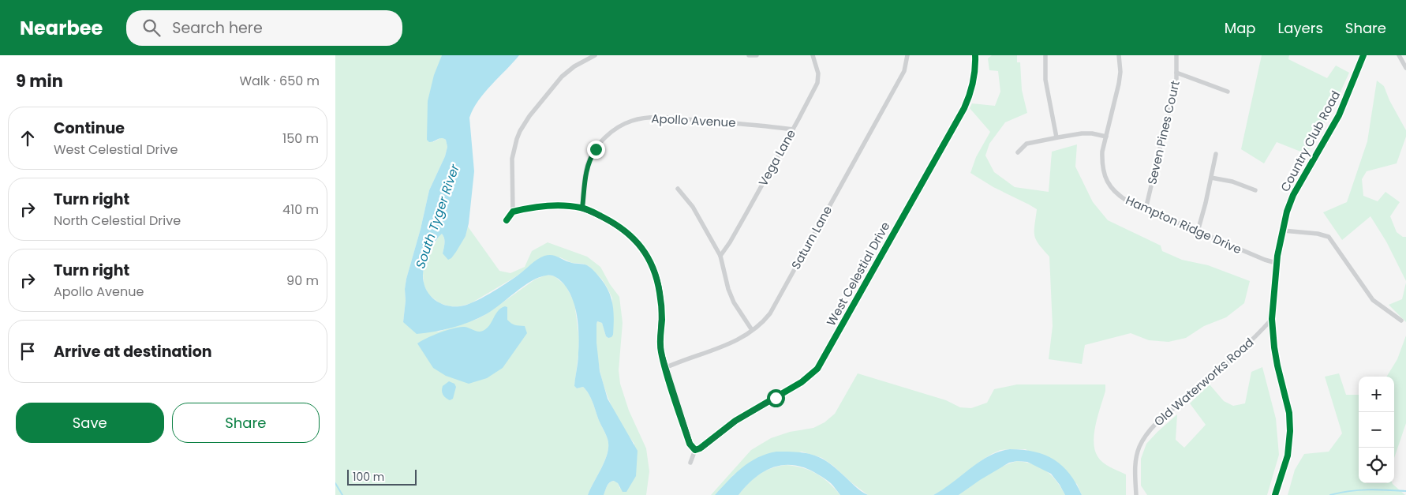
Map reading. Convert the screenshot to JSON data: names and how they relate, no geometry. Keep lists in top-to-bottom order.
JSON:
{
  "streets": {
    "street": [
      "Apollo Avenue",
      "Seven Pines Court",
      "Country Club Road",
      "Vega Lane",
      "Hampton Ridge Drive",
      "Saturn Lane",
      "West Celestial Drive",
      "Old Waterworks Road"
    ]
  },
  "crossings": [
    ["Apollo Avenue", "Vega Lane"],
    ["Seven Pines Court", "Hampton Ridge Drive"],
    ["Country Club Road", "Hampton Ridge Drive"],
    ["Country Club Road", "Old Waterworks Road"]
  ],
  "water": ["South Tyger River"],
  "scale_bar": "100 m",
  "page": {
    "header": "Nearbee",
    "search": "Search here",
    "nav": ["Map", "Layers", "Share"],
    "heading": ["9 min", "Walk · 650 m"],
    "list": [
      ["Continue", "West Celestial Drive", "150 m"],
      ["Turn right", "North Celestial Drive", "410 m"],
      ["Turn right", "Apollo Avenue", "90 m"],
      "Arrive at destination"
    ],
    "map_buttons": ["+", "−"],
    "buttons": ["Save", "Share"],
    "scale": "100 m"
  }
}
